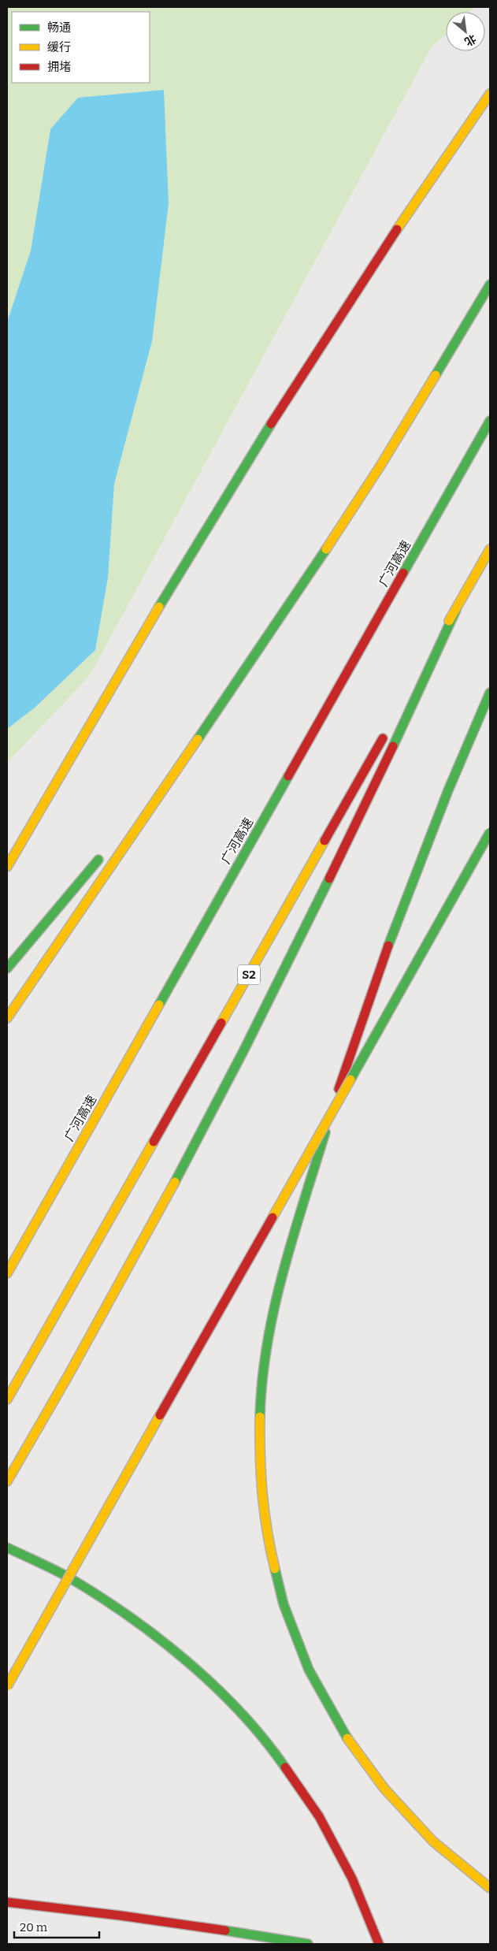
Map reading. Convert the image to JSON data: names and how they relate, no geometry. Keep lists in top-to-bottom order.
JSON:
{
  "streets": {
    "highway": ["广河高速", "S2"]
  },
  "legend": ["畅通", "缓行", "拥堵"],
  "scale_bar": "20 m",
  "north": "bottom right"
}
